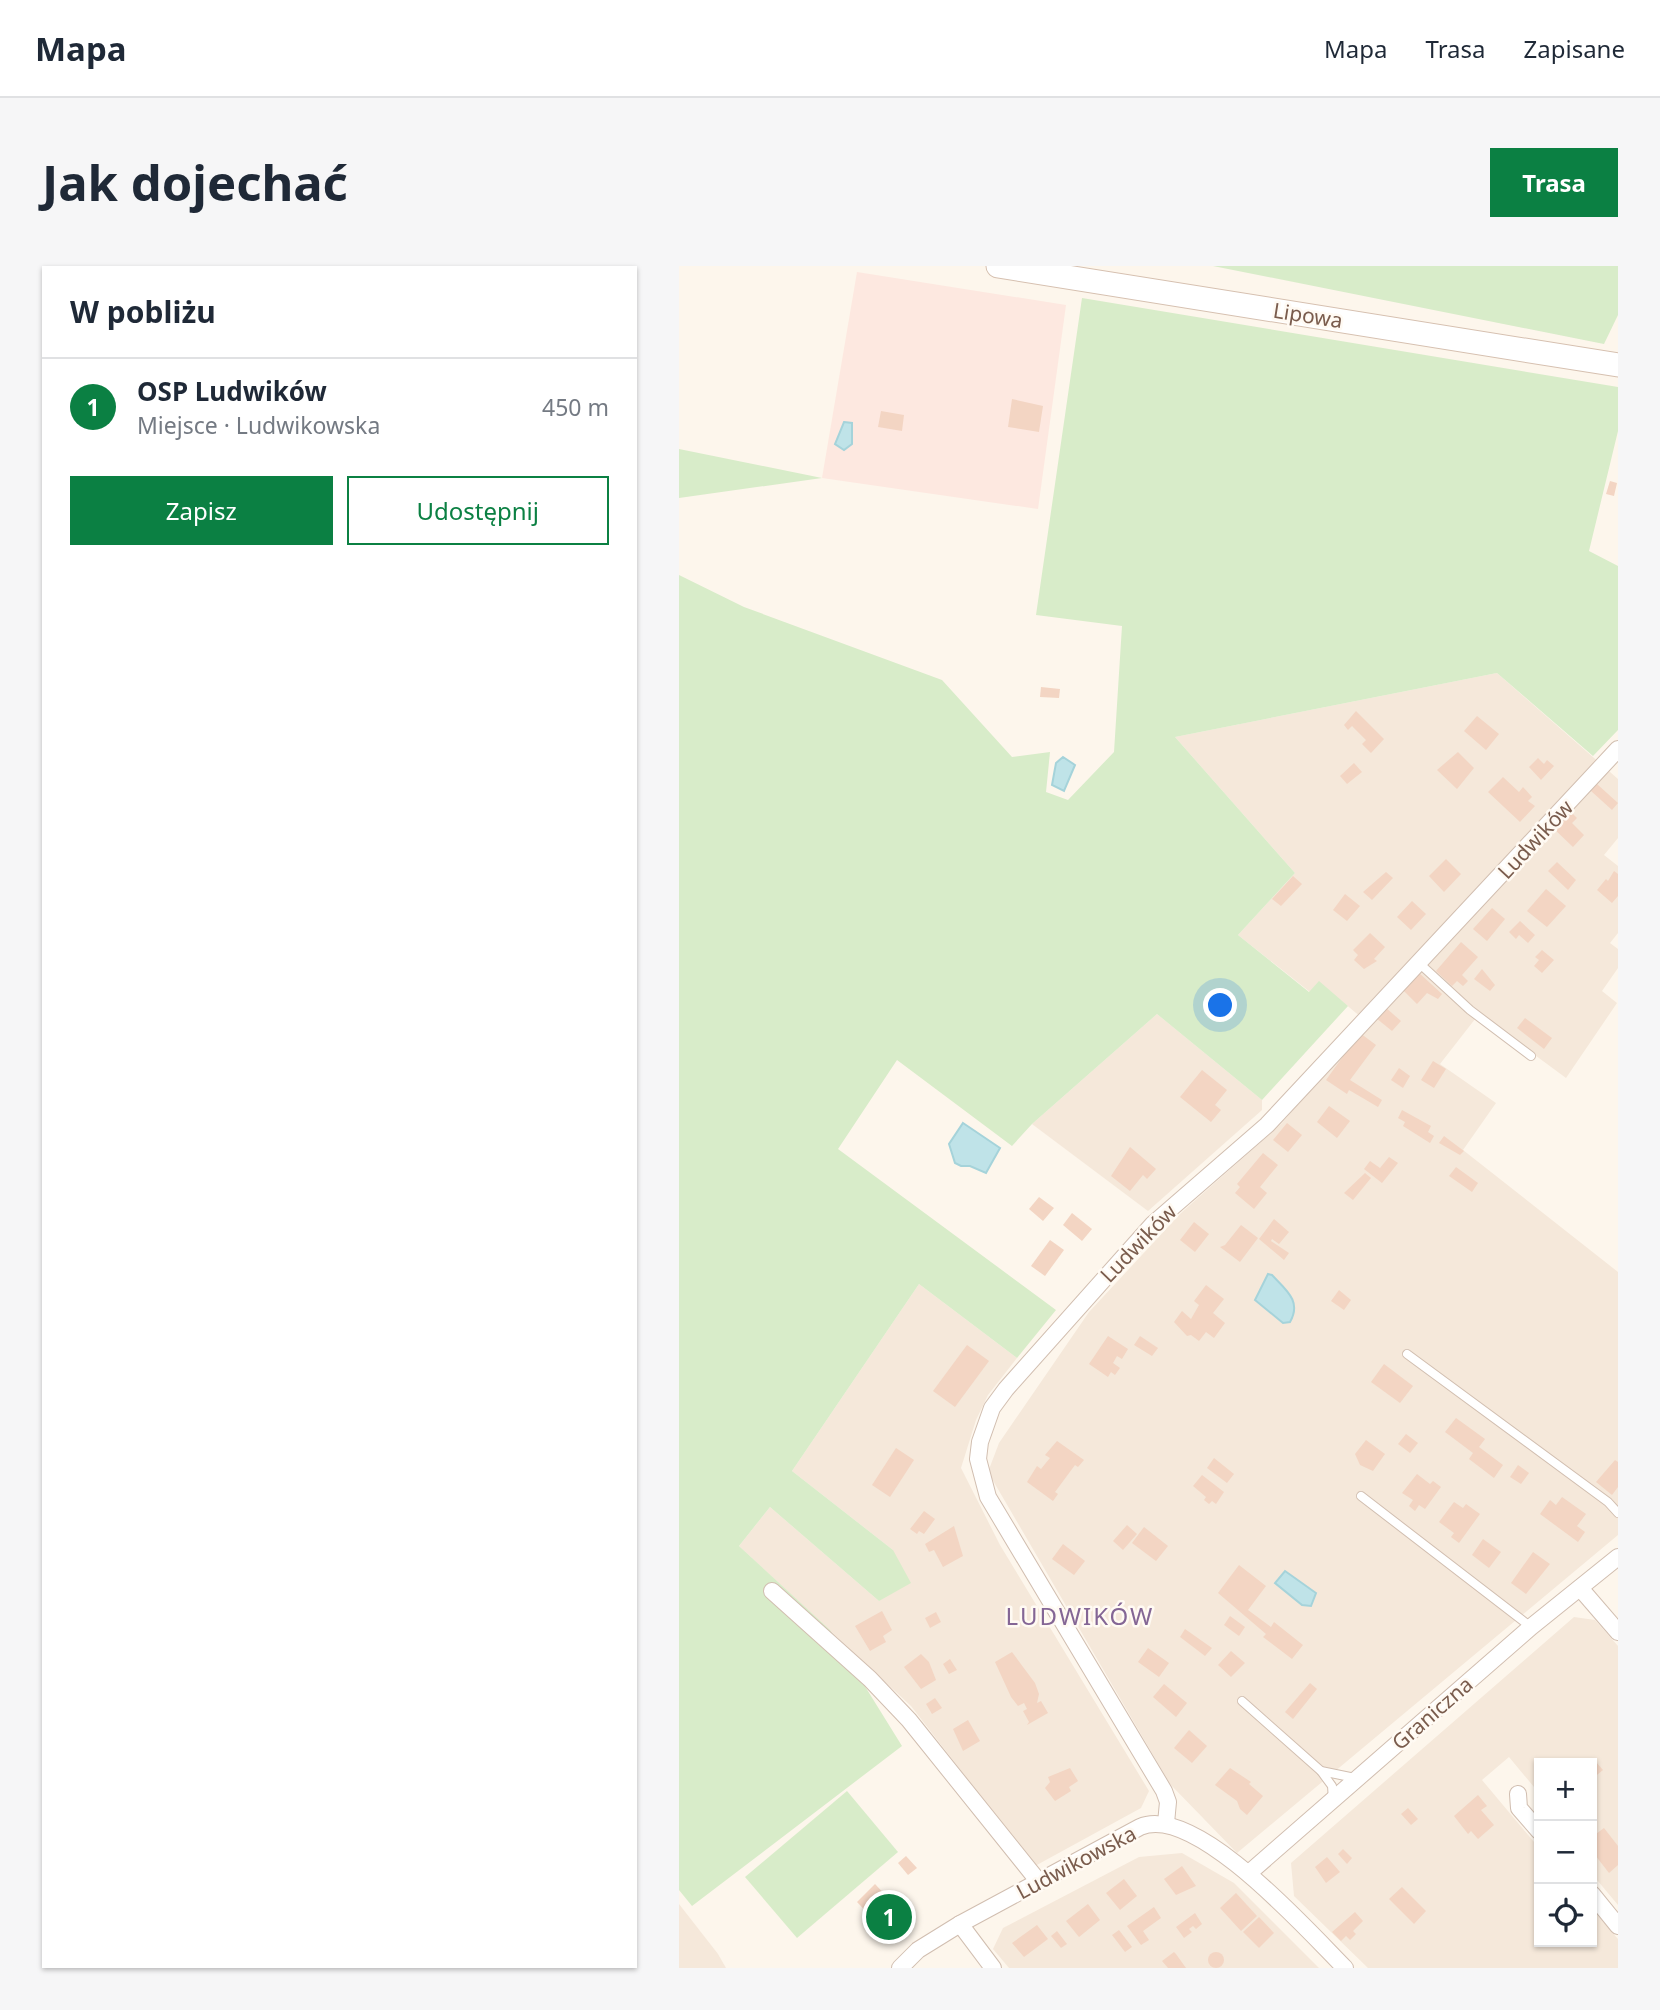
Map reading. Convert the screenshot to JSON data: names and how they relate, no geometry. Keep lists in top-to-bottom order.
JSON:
{
  "streets": {
    "main road": ["Lipowa"],
    "street": ["Ludwików", "Graniczna", "Ludwikowska"]
  },
  "crossings": [
    ["Ludwików", "Ludwikowska"]
  ],
  "districts": ["LUDWIKÓW"],
  "page": {
    "header": "Mapa",
    "nav": ["Mapa", "Trasa", "Zapisane"],
    "buttons": [
      "Trasa",
      ["Zapisz", "Udostępnij"]
    ],
    "title": "Jak dojechać",
    "heading": "W pobliżu",
    "list": [
      {
        "mark": "1",
        "name": "OSP Ludwików",
        "note": "Miejsce · Ludwikowska",
        "value": "450 m"
      }
    ],
    "map_buttons": ["+", "−"],
    "pins": "1"
  }
}
